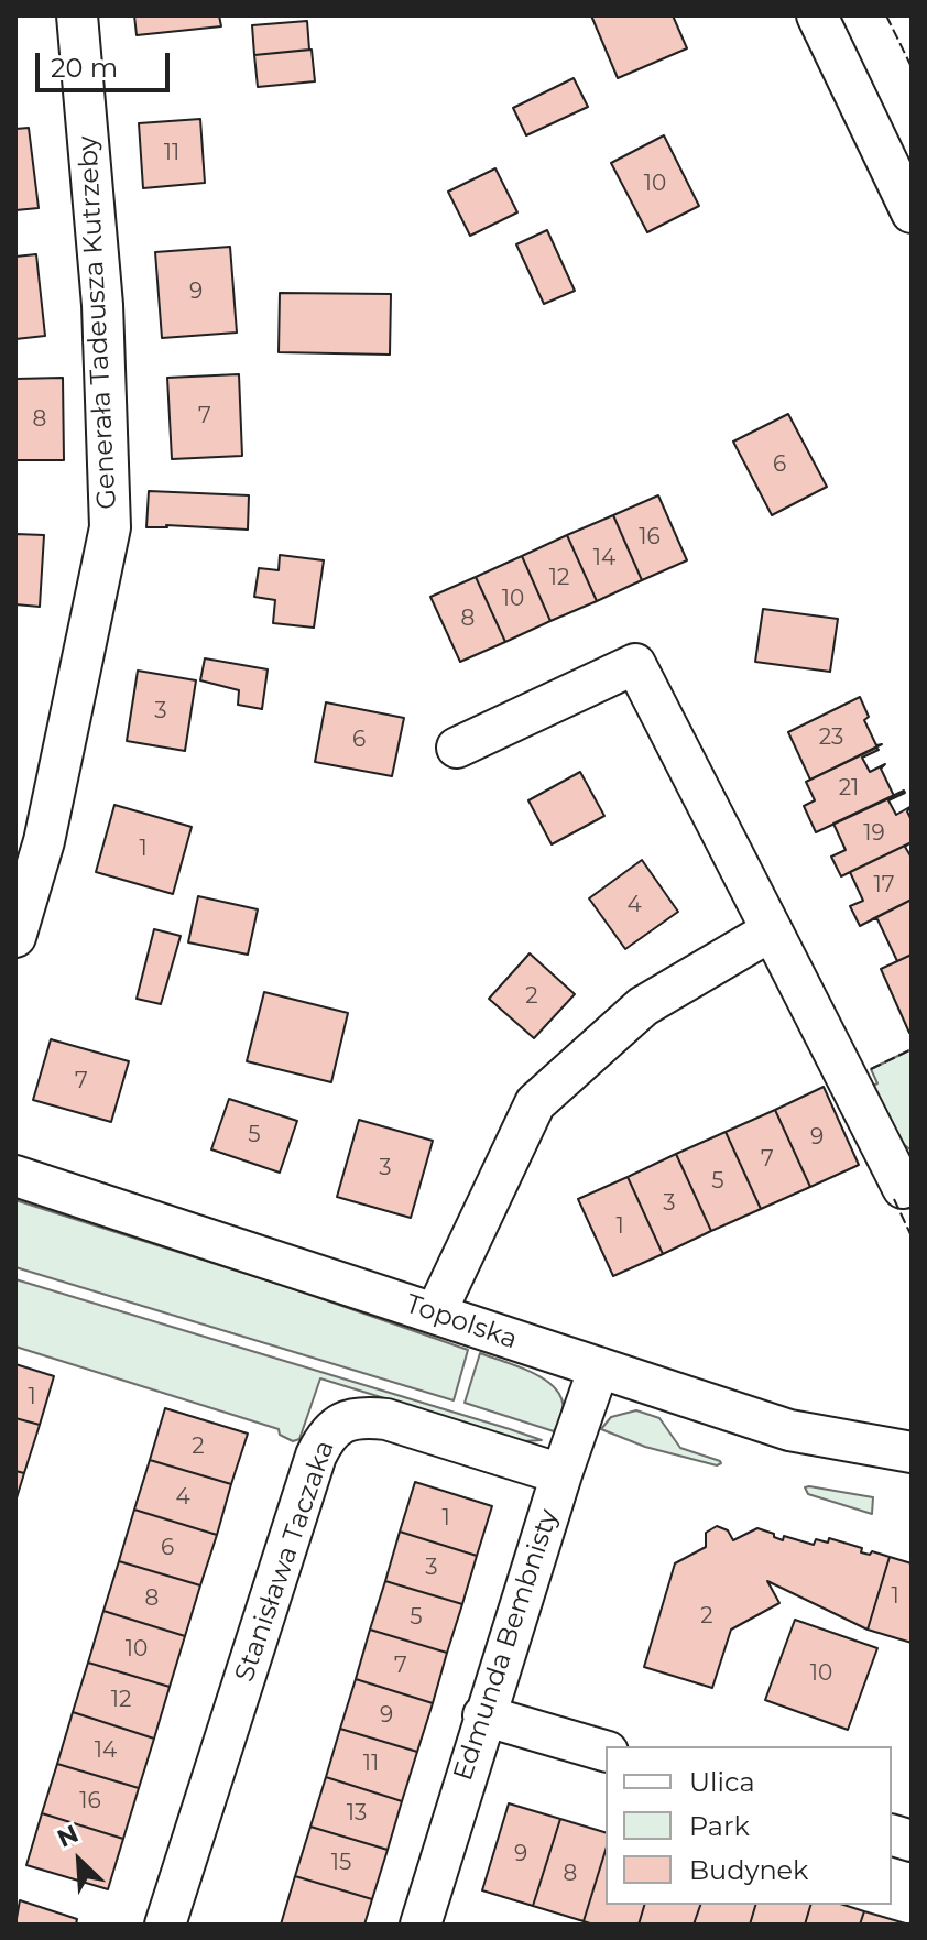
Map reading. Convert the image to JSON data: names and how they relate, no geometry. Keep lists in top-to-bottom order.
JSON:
{
  "streets": {
    "street": [
      "Generała Tadeusza Kutrzeby",
      "Topolska",
      "Stanisława Taczaka",
      "Edmunda Bembnisty"
    ]
  },
  "crossings": [
    ["Topolska", "Edmunda Bembnisty"],
    ["Stanisława Taczaka", "Edmunda Bembnisty"]
  ],
  "house_numbers": [
    "11",
    "10",
    "9",
    "7",
    "8",
    "6",
    "16",
    "14",
    "12",
    "10",
    "8",
    "3",
    "23",
    "6",
    "21",
    "19",
    "1",
    "17",
    "4",
    "2",
    "7",
    "5",
    "9",
    "7",
    "3",
    "5",
    "3",
    "1",
    "1",
    "2",
    "4",
    "1",
    "6",
    "3",
    "1",
    "8",
    "2",
    "5",
    "10",
    "7",
    "10",
    "12",
    "9",
    "14",
    "11",
    "16",
    "13",
    "9",
    "15",
    "8"
  ],
  "legend": ["Ulica", "Park", "Budynek"],
  "scale_bar": "20 m",
  "north": "top left"
}
